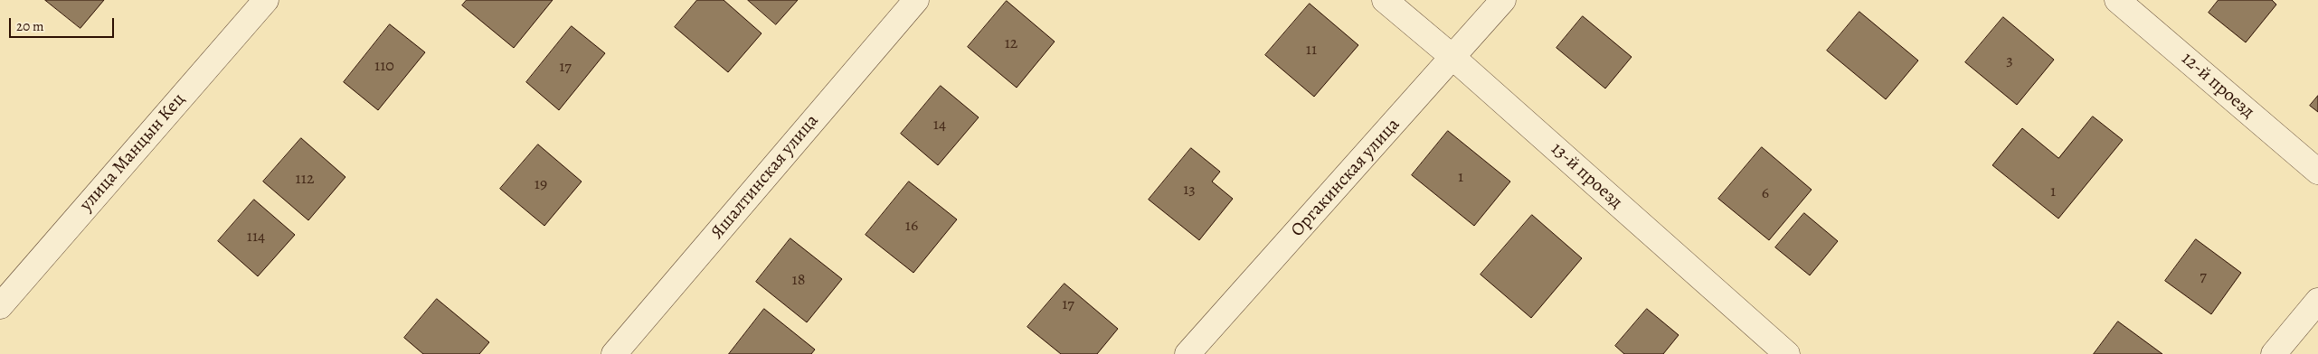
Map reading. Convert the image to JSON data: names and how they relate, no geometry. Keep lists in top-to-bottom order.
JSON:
{
  "streets": {
    "street": [
      "12-й проезд",
      "улица Манцын Кец",
      "13-й проезд",
      "Яшалтинская улица",
      "Оргакинская улица"
    ]
  },
  "crossings": [
    ["13-й проезд", "Оргакинская улица"]
  ],
  "house_numbers": [
    "12",
    "11",
    "3",
    "110",
    "17",
    "14",
    "1",
    "112",
    "19",
    "13",
    "1",
    "6",
    "16",
    "114",
    "7",
    "18",
    "17"
  ],
  "scale_bar": "20 m"
}
